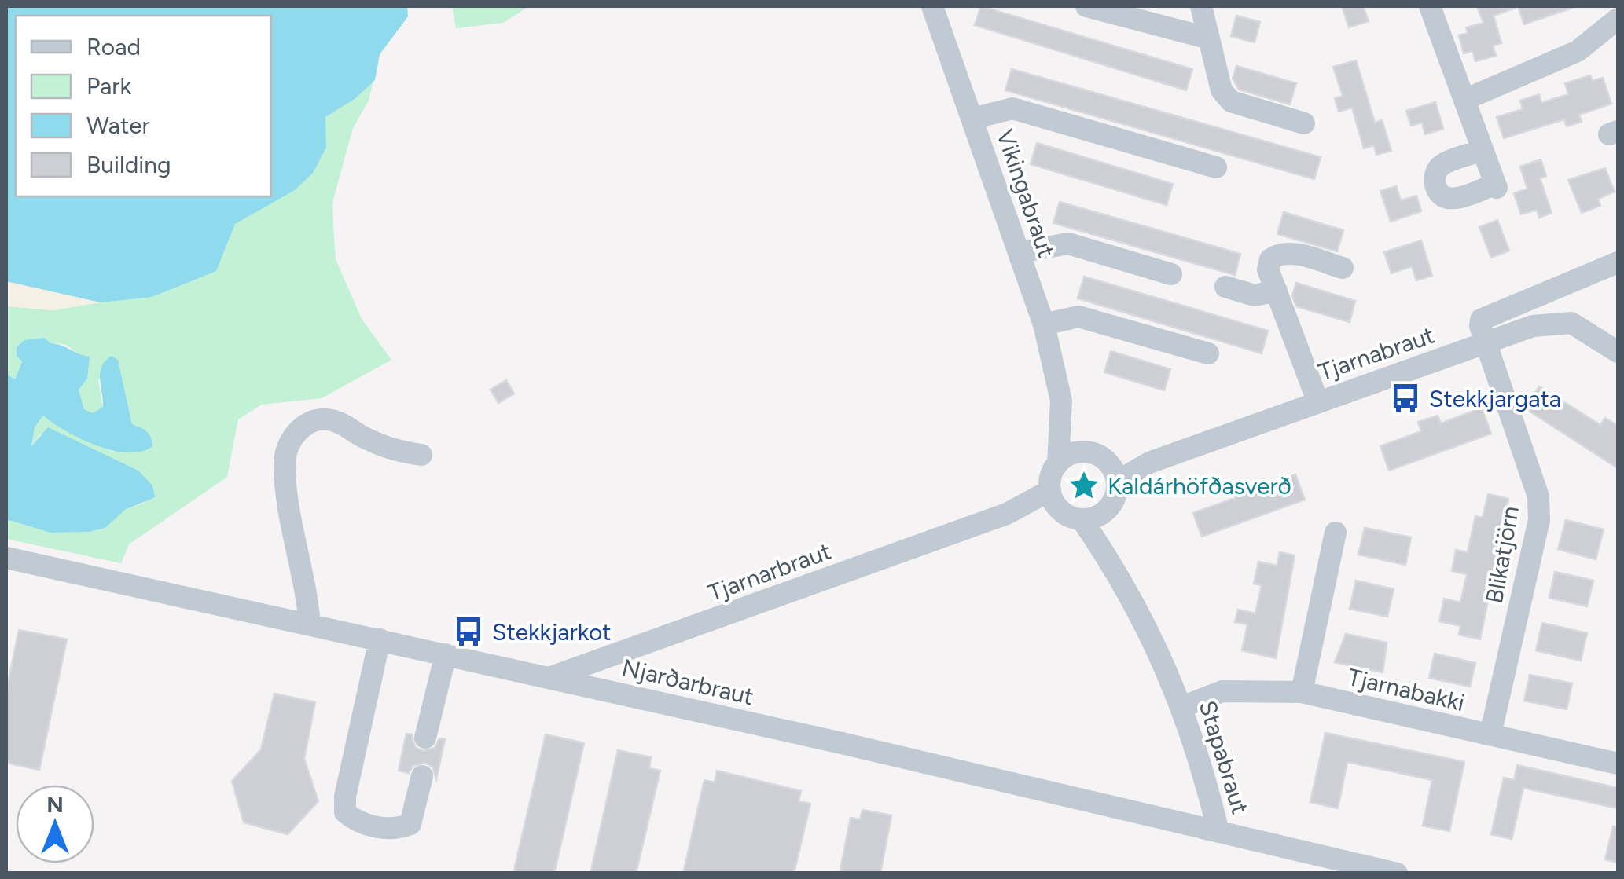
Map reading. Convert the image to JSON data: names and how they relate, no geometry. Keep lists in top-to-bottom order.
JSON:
{
  "streets": {
    "street": [
      "Vikingabraut",
      "Tjarnabraut",
      "Blikatjörn",
      "Tjarnarbraut",
      "Njarðarbraut",
      "Tjarnabakki",
      "Stapabraut"
    ]
  },
  "crossings": [
    ["Vikingabraut", "Tjarnabraut"],
    ["Vikingabraut", "Tjarnarbraut"],
    ["Vikingabraut", "Stapabraut"],
    ["Tjarnabraut", "Blikatjörn"],
    ["Tjarnabraut", "Tjarnarbraut"],
    ["Tjarnabraut", "Stapabraut"],
    ["Blikatjörn", "Tjarnabakki"],
    ["Tjarnarbraut", "Njarðarbraut"],
    ["Tjarnarbraut", "Stapabraut"],
    ["Njarðarbraut", "Stapabraut"],
    ["Tjarnabakki", "Stapabraut"]
  ],
  "places": {
    "bus stop": ["Stekkjargata", "Stekkjarkot"],
    "place": ["Kaldárhöfðasverð"]
  },
  "legend": [
    "Road",
    "Park",
    "Water",
    "Building"
  ],
  "north": "top"
}
